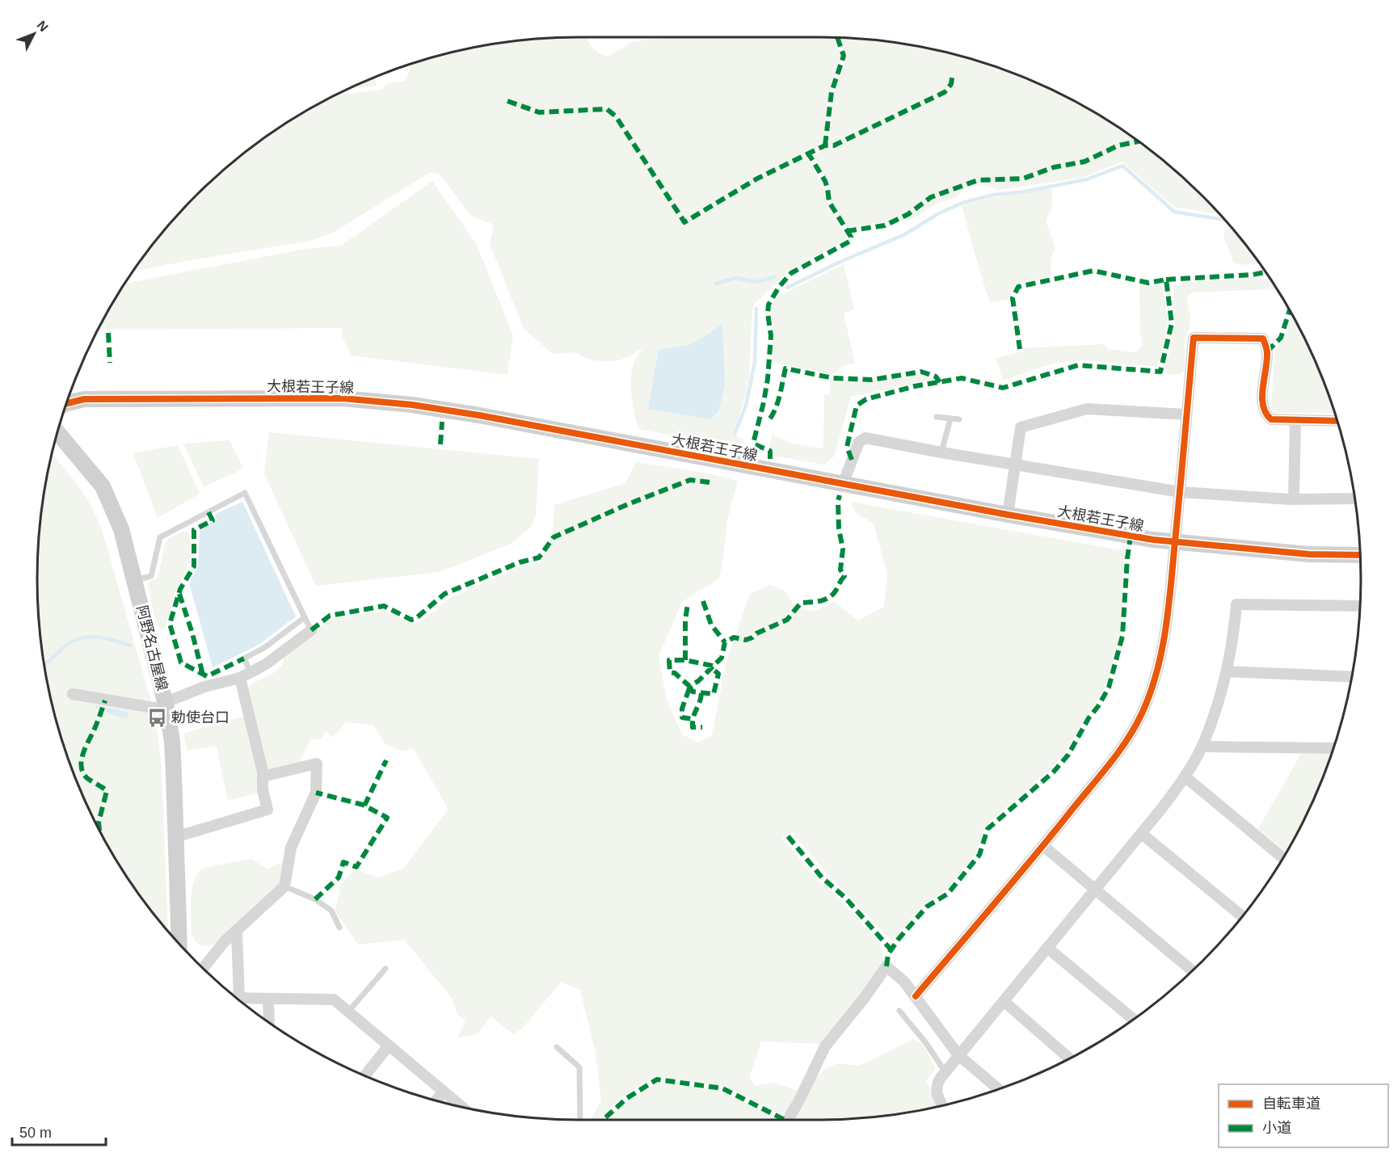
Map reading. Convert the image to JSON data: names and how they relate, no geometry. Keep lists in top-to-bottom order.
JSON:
{
  "streets": {
    "street": ["大根若王子線", "阿野名古屋線"]
  },
  "places": {
    "bus stop": ["勅使台口"]
  },
  "legend": ["自転車道", "小道"],
  "scale_bar": "50 m",
  "north": "top right"
}
